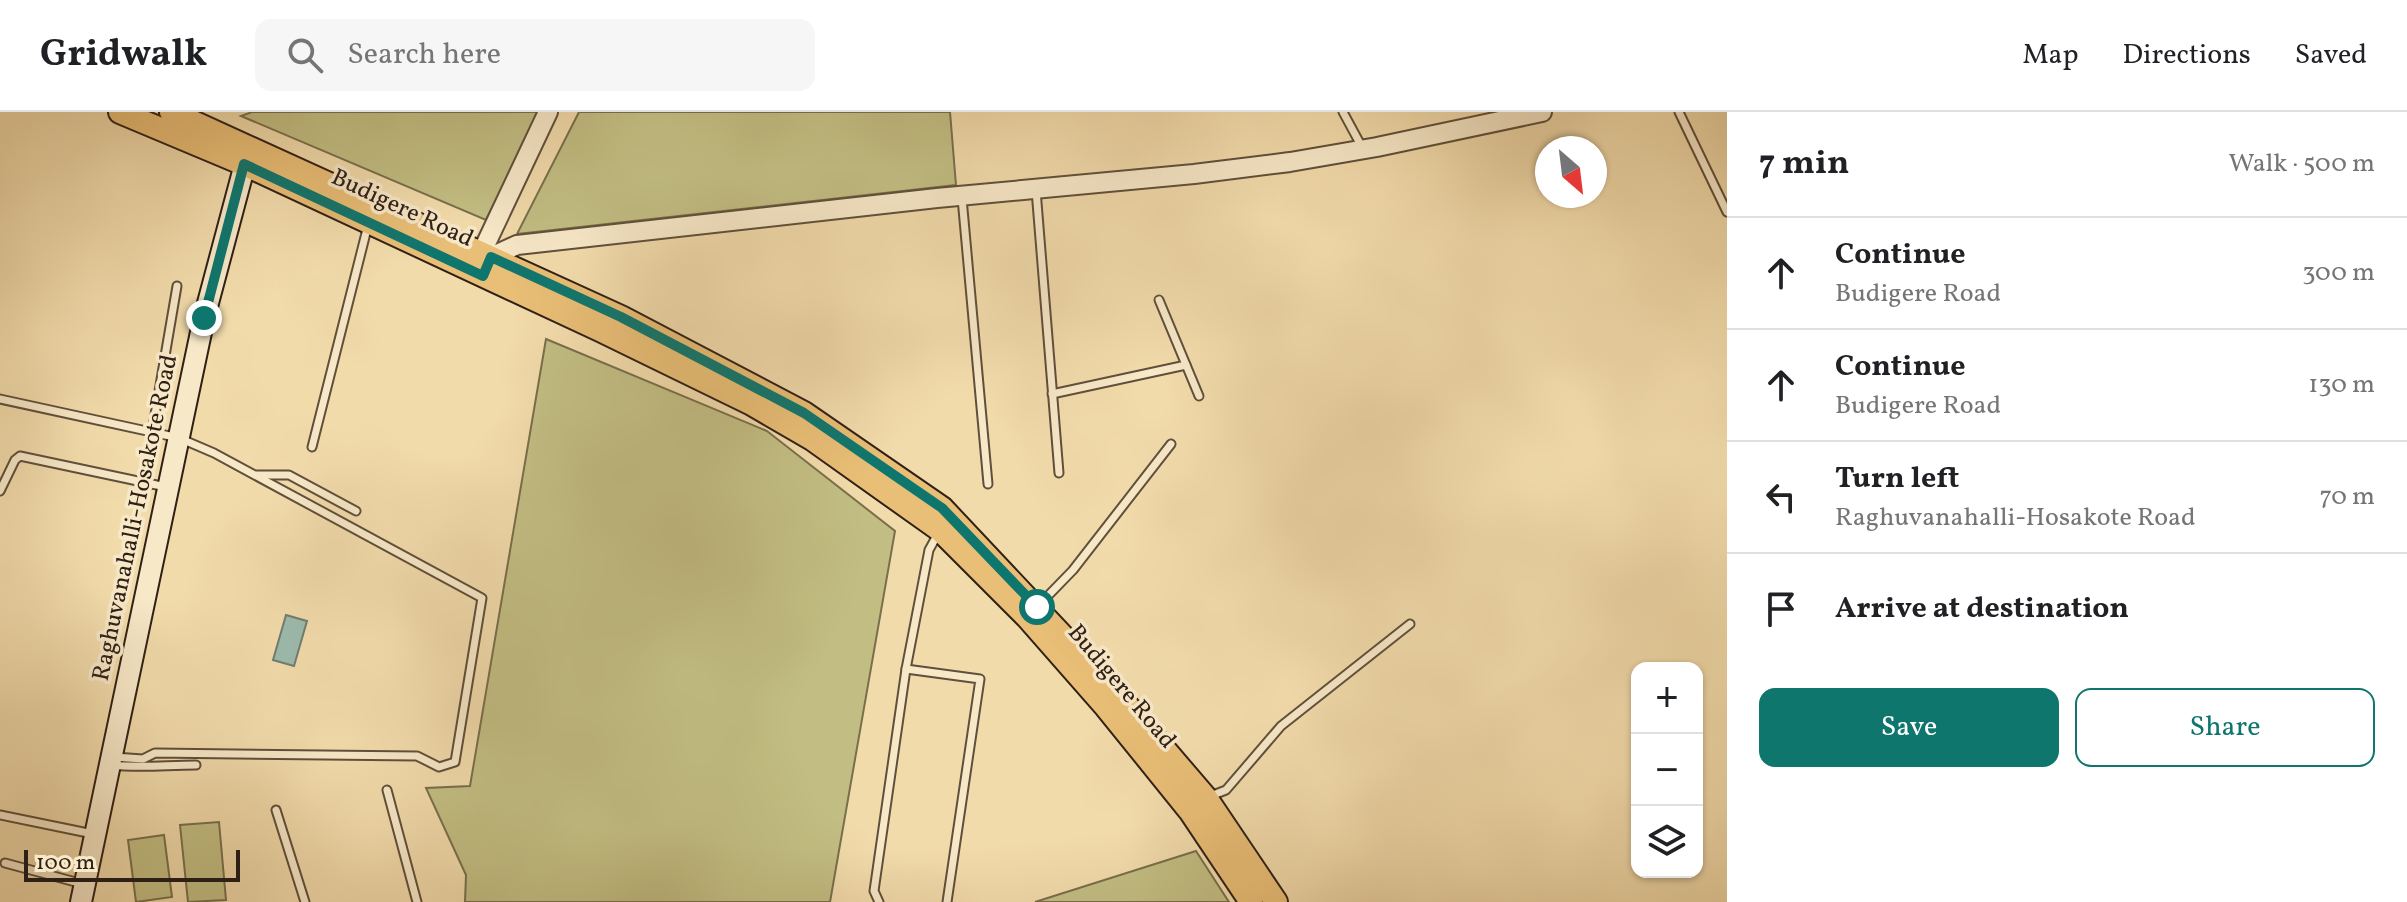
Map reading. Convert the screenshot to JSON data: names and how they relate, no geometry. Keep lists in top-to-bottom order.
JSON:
{
  "streets": {
    "main road": ["Budigere Road", "Raghuvanahalli-Hosakote Road"]
  },
  "crossings": [
    ["Budigere Road", "Raghuvanahalli-Hosakote Road"]
  ],
  "scale_bar": "100 m",
  "north": "bottom right",
  "page": {
    "header": "Gridwalk",
    "search": "Search here",
    "nav": ["Map", "Directions", "Saved"],
    "heading": ["7 min", "Walk · 500 m"],
    "list": [
      ["Continue", "Budigere Road", "300 m"],
      ["Continue", "Budigere Road", "130 m"],
      ["Turn left", "Raghuvanahalli-Hosakote Road", "70 m"],
      "Arrive at destination"
    ],
    "map_buttons": ["+", "−"],
    "buttons": ["Save", "Share"],
    "scale": "100 m"
  }
}
